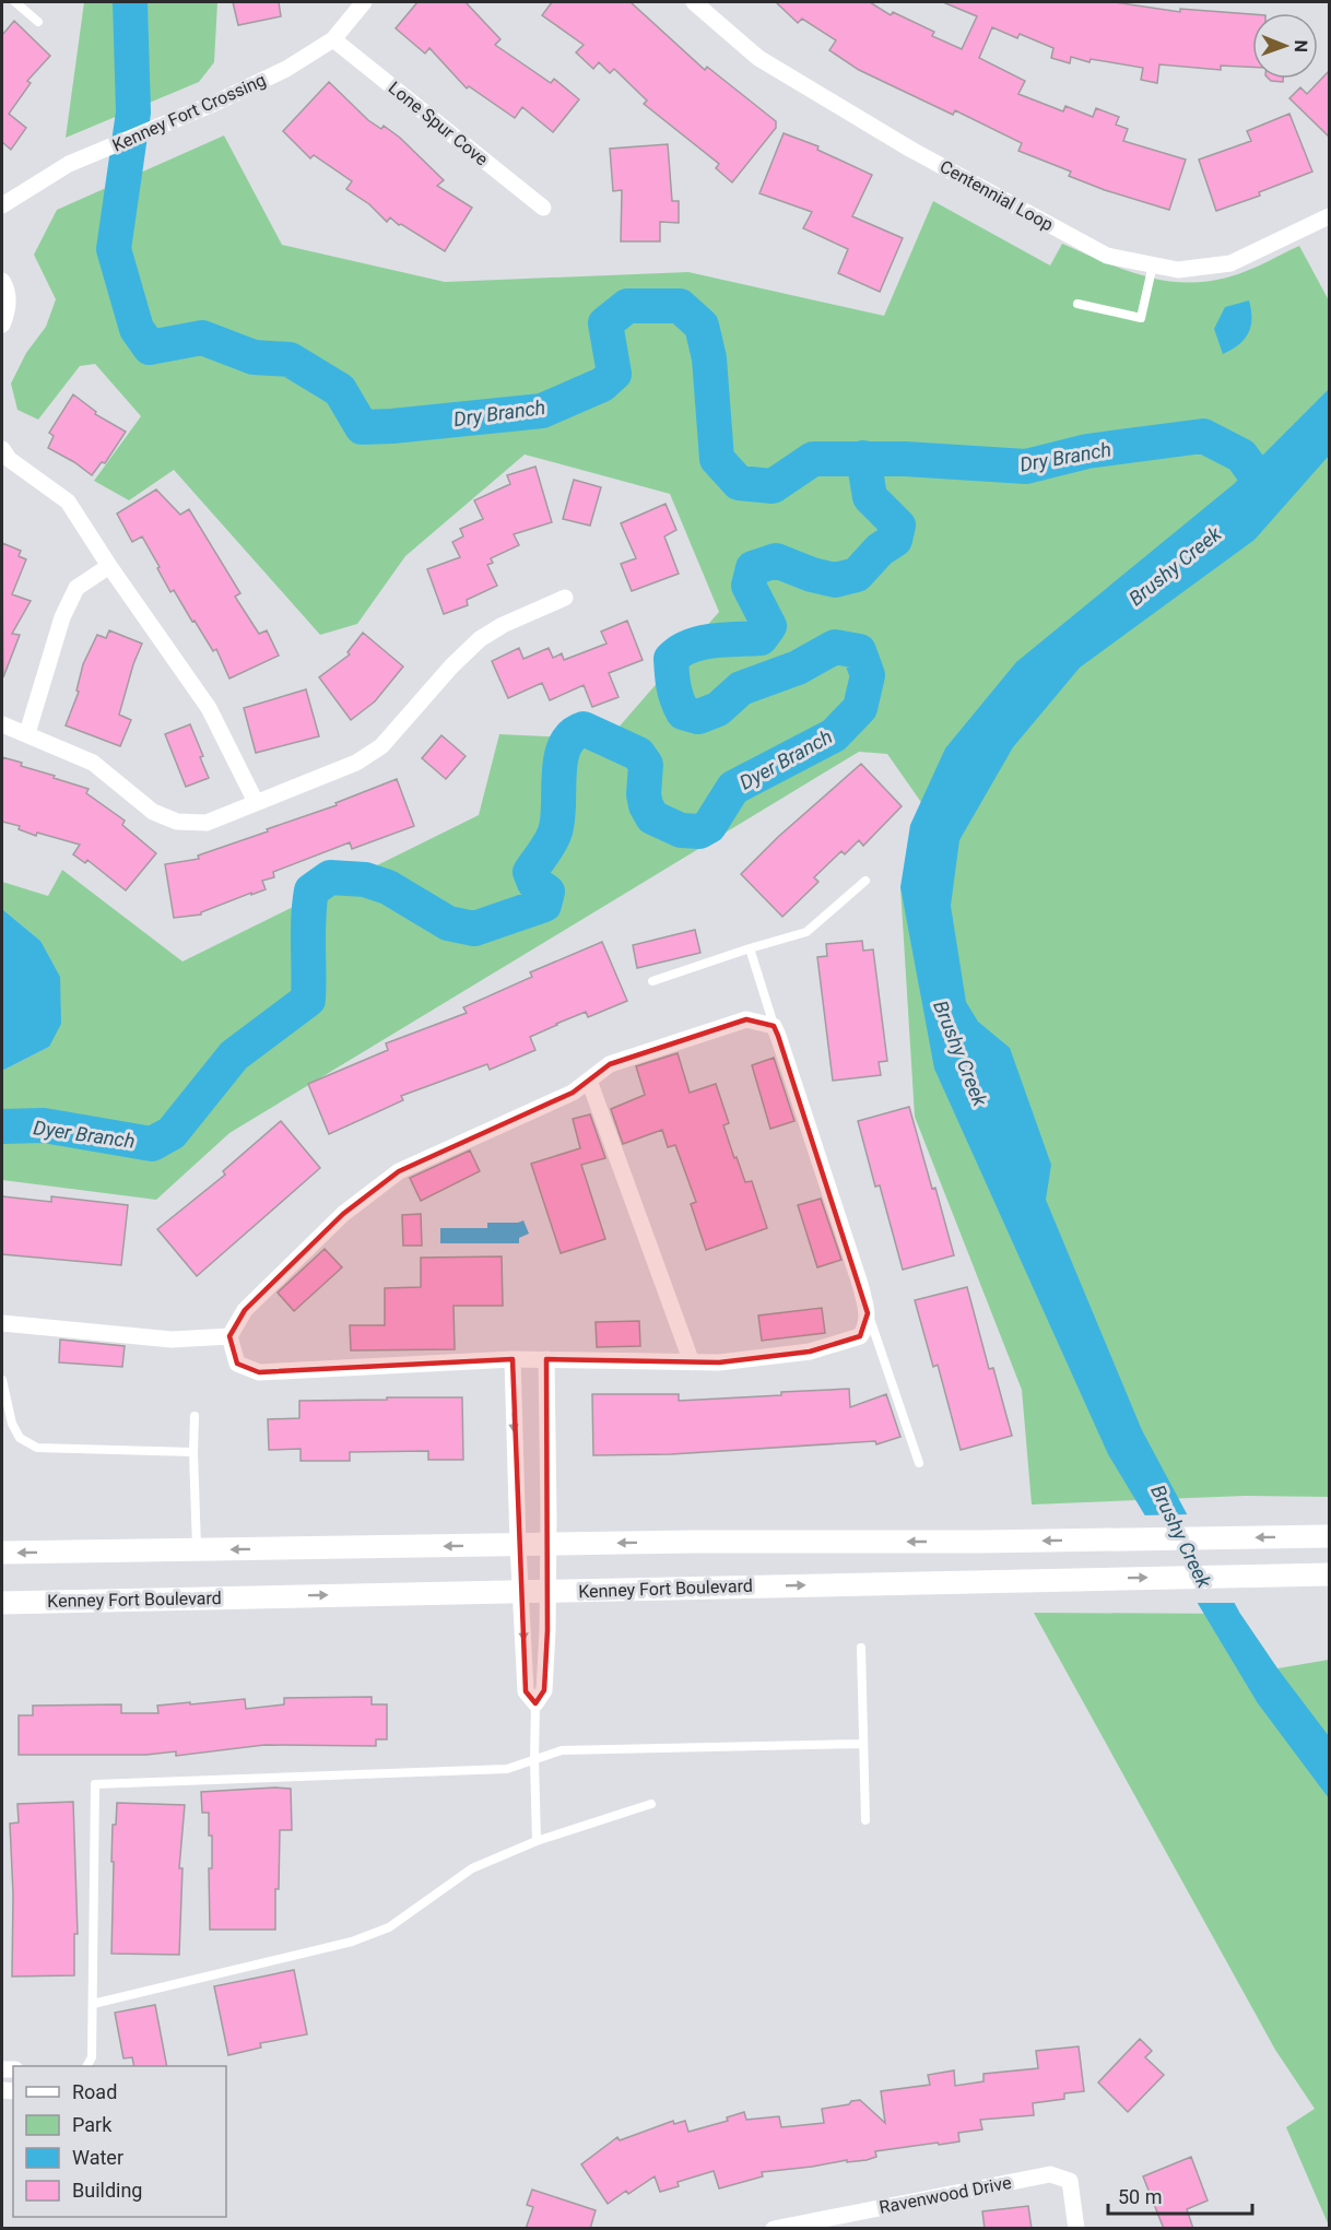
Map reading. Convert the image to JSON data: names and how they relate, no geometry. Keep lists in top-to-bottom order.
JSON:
{
  "streets": {
    "main road": ["Kenney Fort Boulevard"],
    "street": [
      "Kenney Fort Crossing",
      "Lone Spur Cove",
      "Centennial Loop",
      "Ravenwood Drive"
    ]
  },
  "crossings": [
    ["Kenney Fort Crossing", "Lone Spur Cove"]
  ],
  "water": ["Dry Branch", "Brushy Creek", "Dyer Branch"],
  "legend": [
    "Road",
    "Park",
    "Water",
    "Building"
  ],
  "scale_bar": "50 m",
  "north": "right"
}
